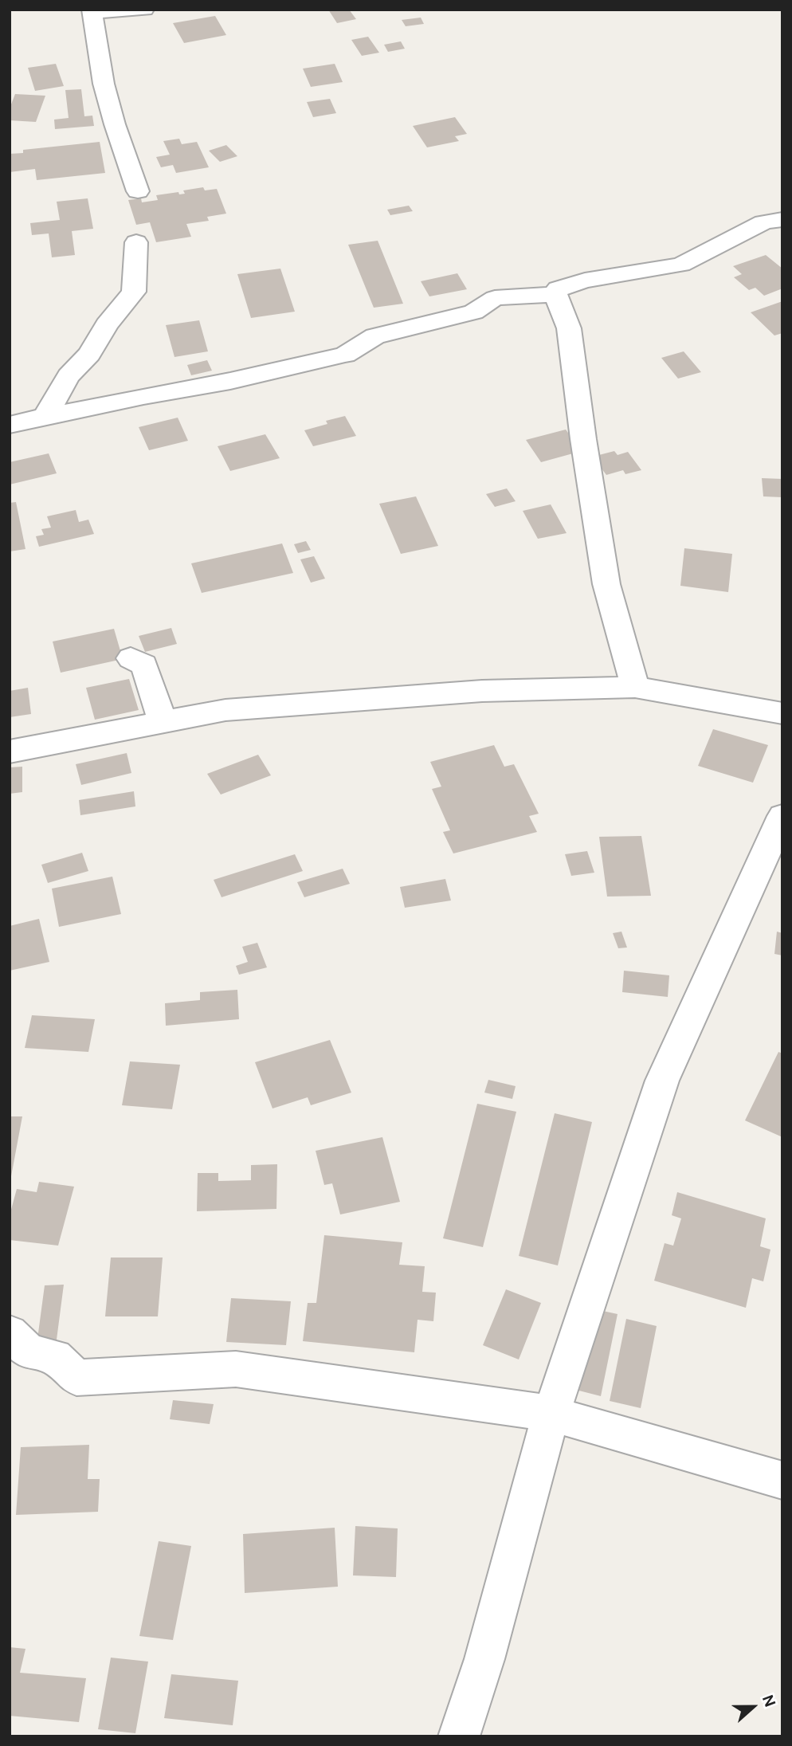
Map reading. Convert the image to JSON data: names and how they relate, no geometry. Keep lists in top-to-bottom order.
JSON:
{
  "north": "right"
}
